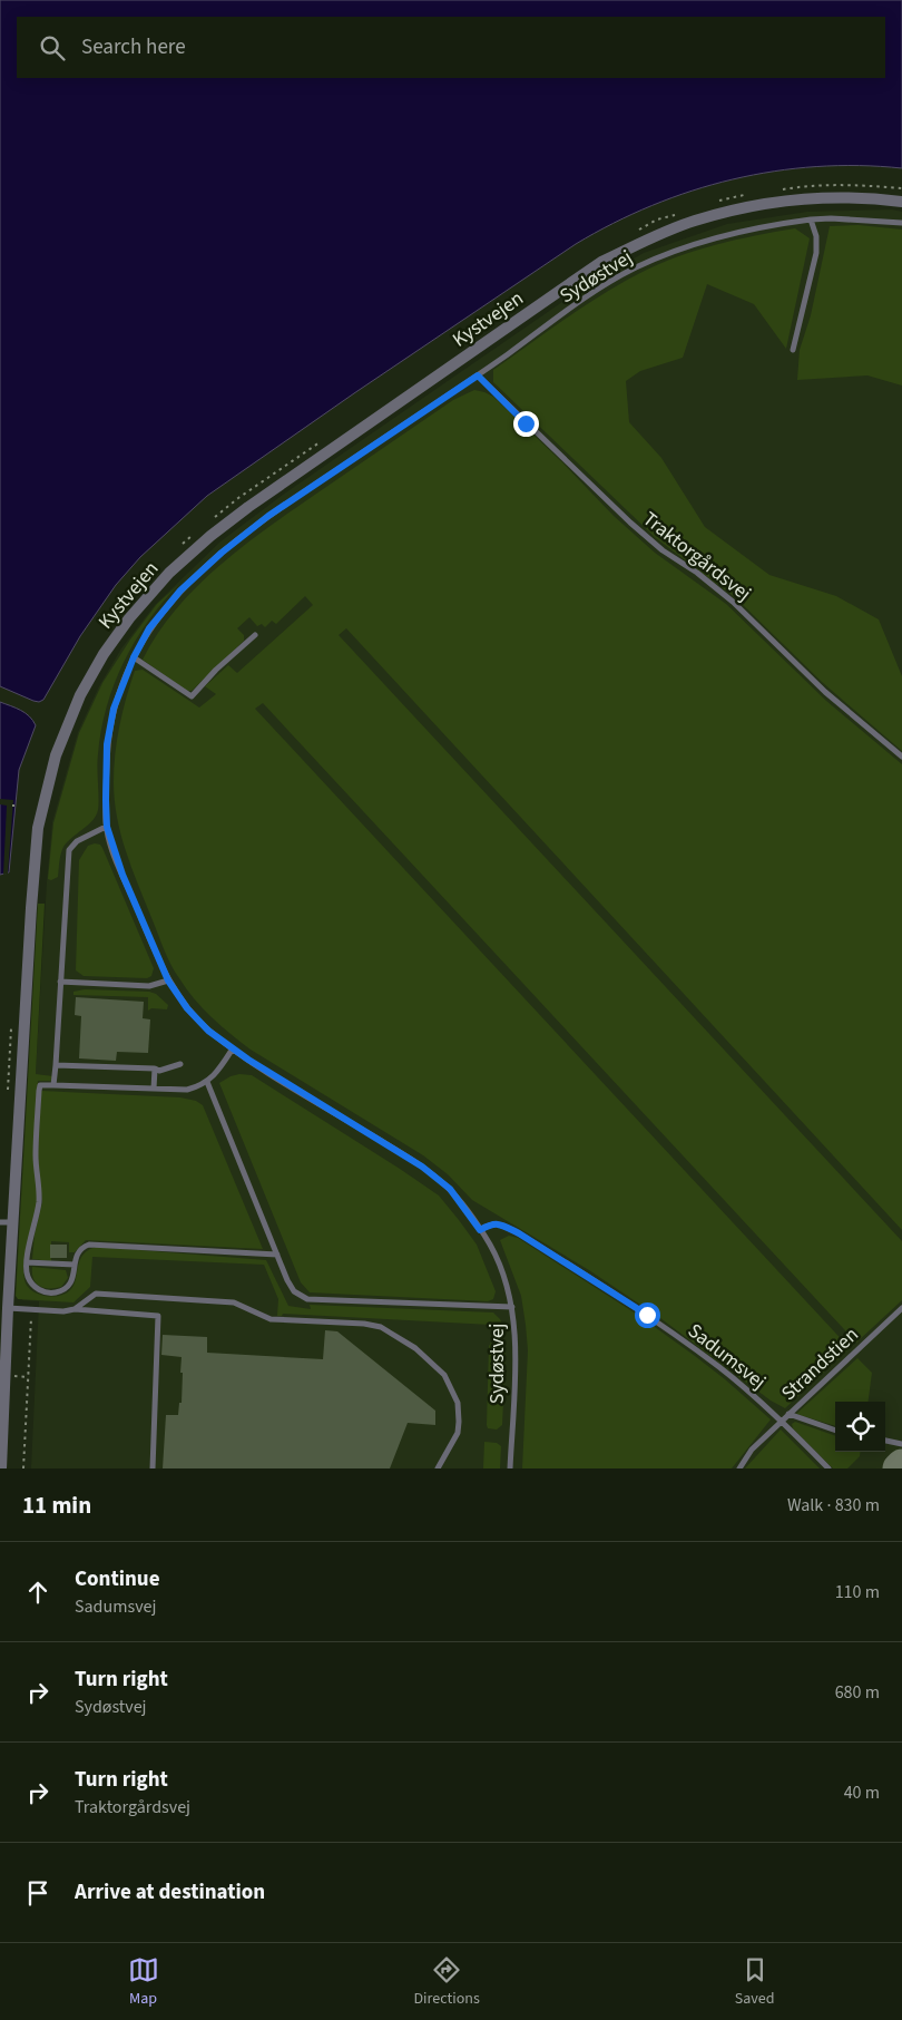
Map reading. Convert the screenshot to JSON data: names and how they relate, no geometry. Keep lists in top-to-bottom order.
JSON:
{
  "streets": {
    "street": ["Kystvejen"],
    "lane": [
      "Sydøstvej",
      "Traktorgårdsvej",
      "Sadumsvej",
      "Strandstien"
    ]
  },
  "crossings": [
    ["Sydøstvej", "Traktorgårdsvej"],
    ["Sydøstvej", "Sadumsvej"],
    ["Sadumsvej", "Strandstien"]
  ],
  "page": {
    "search": "Search here",
    "heading": ["11 min", "Walk · 830 m"],
    "list": [
      ["Continue", "Sadumsvej", "110 m"],
      ["Turn right", "Sydøstvej", "680 m"],
      ["Turn right", "Traktorgårdsvej", "40 m"],
      "Arrive at destination"
    ],
    "nav": ["Map", "Directions", "Saved"]
  }
}
